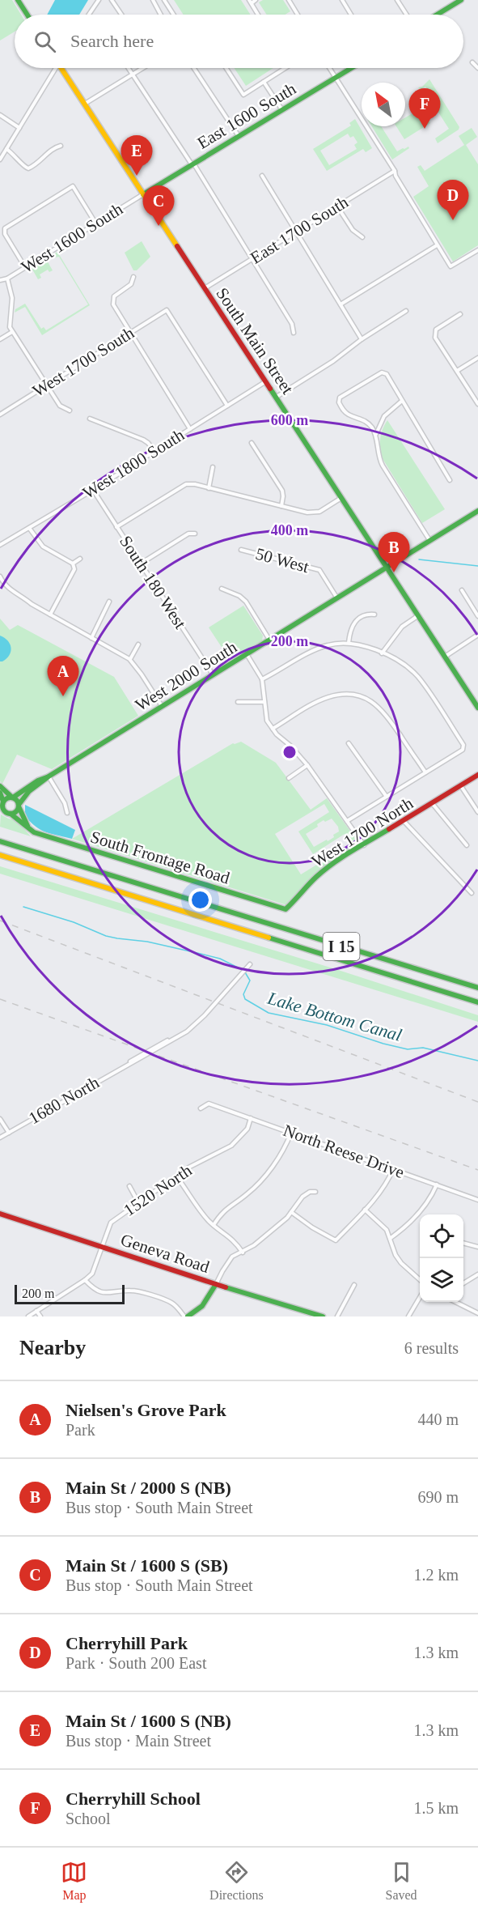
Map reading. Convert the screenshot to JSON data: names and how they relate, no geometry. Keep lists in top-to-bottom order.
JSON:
{
  "streets": {
    "main road": [
      "East 1600 South",
      "South Main Street",
      "West 2000 South",
      "West 1700 North",
      "South Frontage Road",
      "I 15",
      "Geneva Road"
    ],
    "street": [
      "East 1700 South",
      "West 1600 South",
      "West 1700 South",
      "West 1800 South",
      "50 West",
      "South 180 West",
      "1680 North",
      "North Reese Drive",
      "1520 North"
    ]
  },
  "crossings": [
    ["East 1600 South", "West 1600 South"],
    ["East 1600 South", "South Main Street"],
    ["East 1700 South", "South Main Street"],
    ["West 1600 South", "South Main Street"],
    ["South Main Street", "West 1800 South"],
    ["South Main Street", "West 2000 South"],
    ["West 1700 South", "West 1800 South"],
    ["West 1800 South", "South 180 West"],
    ["50 West", "West 2000 South"],
    ["South 180 West", "West 2000 South"],
    ["West 2000 South", "South Frontage Road"],
    ["West 1700 North", "South Frontage Road"],
    ["North Reese Drive", "1520 North"],
    ["1520 North", "Geneva Road"]
  ],
  "water": ["Lake Bottom Canal"],
  "scale_bar": "200 m",
  "north": "top left",
  "page": {
    "search": "Search here",
    "pins": [
      "F",
      "E",
      "D",
      "C",
      "B",
      "A"
    ],
    "scale": "200 m",
    "heading": ["Nearby", "6 results"],
    "list": [
      {
        "mark": "A",
        "name": "Nielsen's Grove Park",
        "note": "Park",
        "value": "440 m"
      },
      {
        "mark": "B",
        "name": "Main St / 2000 S (NB)",
        "note": "Bus stop · South Main Street",
        "value": "690 m"
      },
      {
        "mark": "C",
        "name": "Main St / 1600 S (SB)",
        "note": "Bus stop · South Main Street",
        "value": "1.2 km"
      },
      {
        "mark": "D",
        "name": "Cherryhill Park",
        "note": "Park · South 200 East",
        "value": "1.3 km"
      },
      {
        "mark": "E",
        "name": "Main St / 1600 S (NB)",
        "note": "Bus stop · Main Street",
        "value": "1.3 km"
      },
      {
        "mark": "F",
        "name": "Cherryhill School",
        "note": "School",
        "value": "1.5 km"
      }
    ],
    "nav": ["Map", "Directions", "Saved"]
  },
  "rings": ["600 m", "400 m", "200 m"]
}
